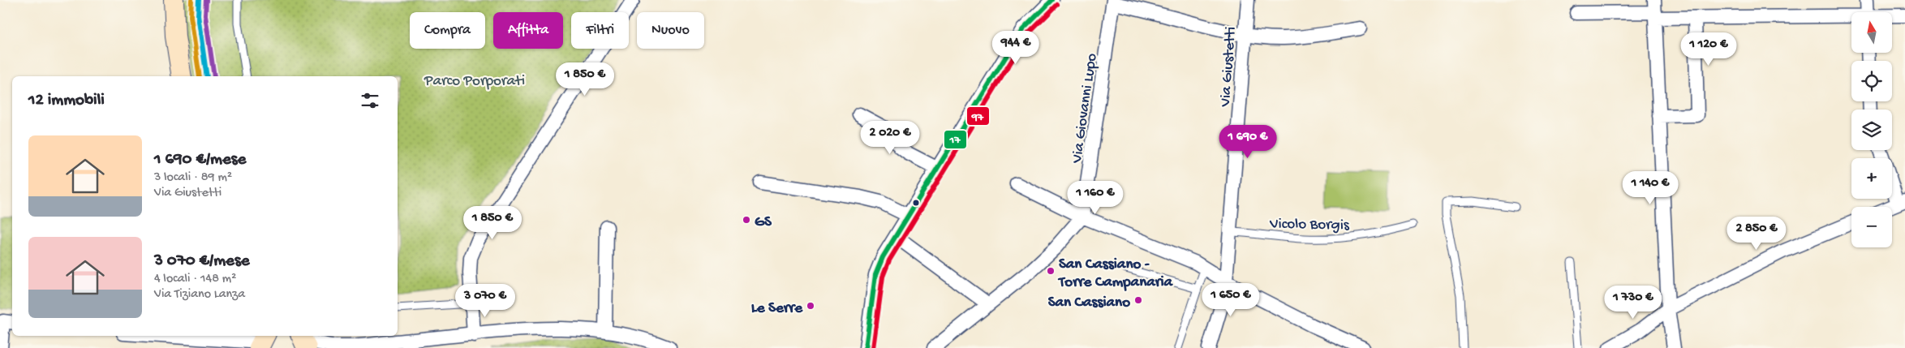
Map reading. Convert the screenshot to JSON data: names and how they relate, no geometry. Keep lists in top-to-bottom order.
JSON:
{
  "streets": {
    "street": ["Via Giustetti", "Via Giovanni Lupo"],
    "lane": ["Vicolo Borgis"]
  },
  "crossings": [
    ["Via Giustetti", "Vicolo Borgis"]
  ],
  "parks": ["Parco Porporati"],
  "places": [
    "GS",
    "San Cassiano - Torre Campanaria",
    "San Cassiano",
    "Le Serre"
  ],
  "lines": ["transit line 17", "transit line 97"],
  "north": "top",
  "page": {
    "map_buttons": ["+", "−"],
    "chip": [
      "Compra",
      "Affitta",
      "Filtri",
      "Nuovo"
    ],
    "price": [
      "944 €",
      "1 120 €",
      "1 850 €",
      "2 020 €",
      "1 690 €",
      "1 140 €",
      "1 160 €",
      "1 850 €",
      "2 850 €",
      "1 650 €",
      "3 070 €",
      "1 730 €"
    ],
    "heading": "12 immobili",
    "list": [
      {
        "name": "1 690 €/mese",
        "note": "3 locali · 89 m² · Via Giustetti"
      },
      {
        "name": "3 070 €/mese",
        "note": "4 locali · 148 m² · Via Tiziano Lanza"
      }
    ]
  }
}
